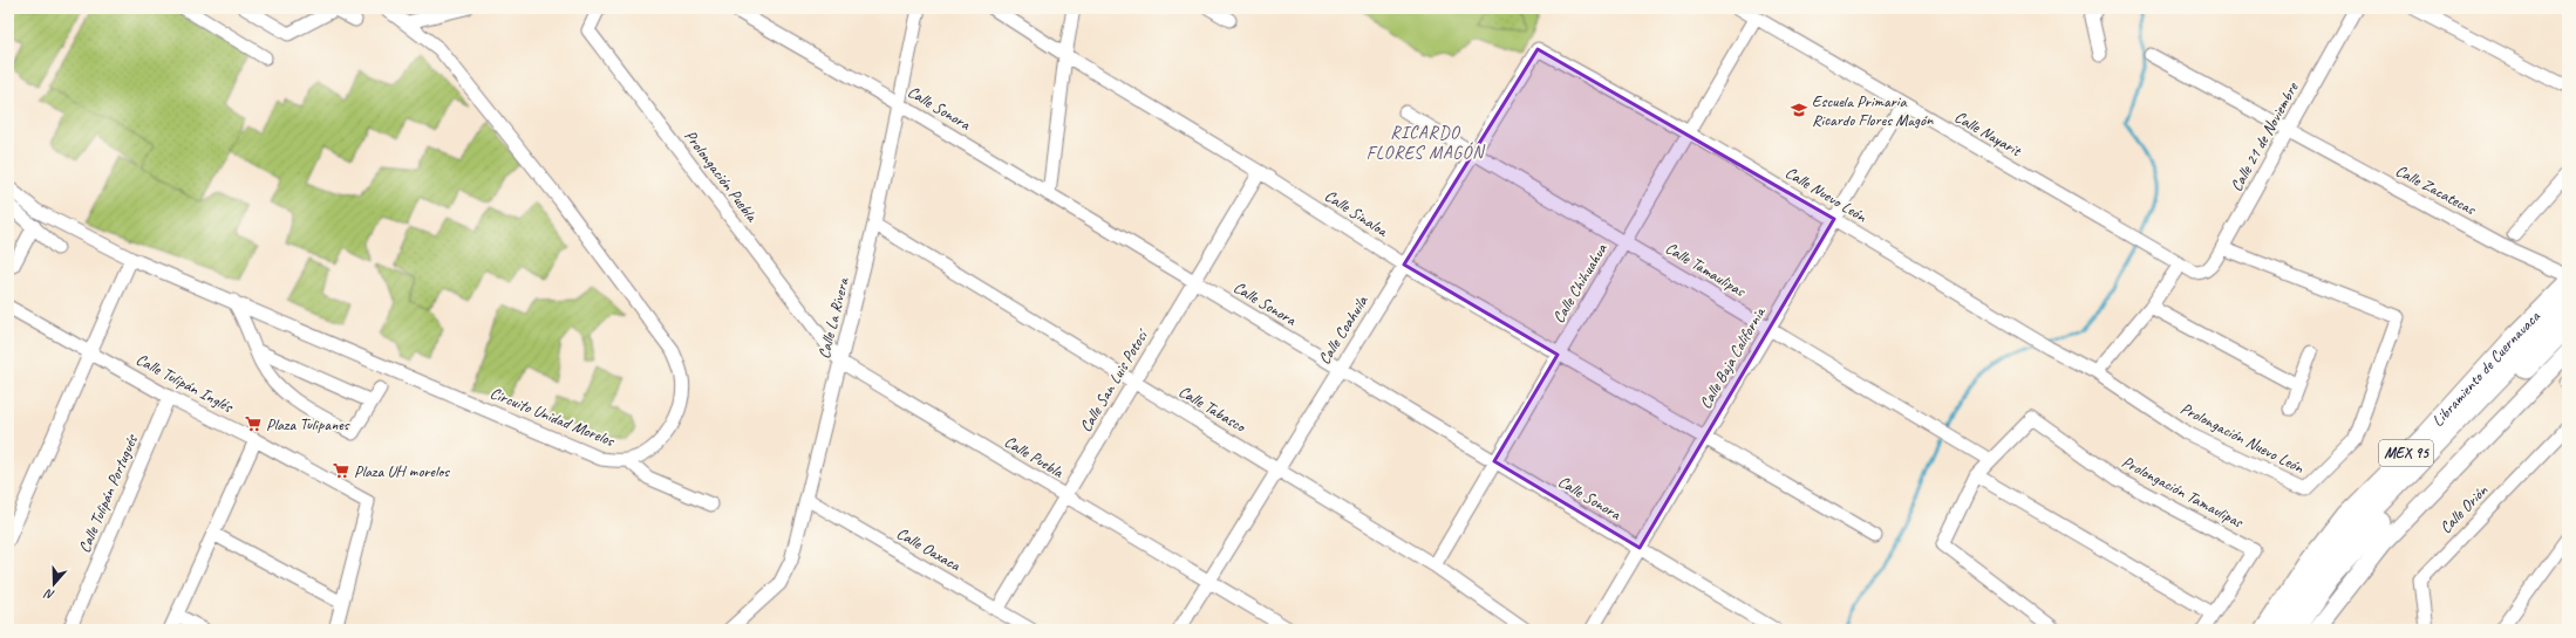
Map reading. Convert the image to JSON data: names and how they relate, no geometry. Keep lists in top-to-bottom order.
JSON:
{
  "streets": {
    "highway": ["MEX 95"],
    "main road": ["Libramiento de Cuernavaca"],
    "street": [
      "Calle Sonora",
      "Calle Nayarit",
      "Calle 21 de Noviembre",
      "Prolongación Puebla",
      "Calle Zacatecas",
      "Calle Nuevo León",
      "Calle Sinaloa",
      "Calle Tamaulipas",
      "Calle Chihuahua",
      "Calle La Rivera",
      "Calle Coahuila",
      "Calle Baja California",
      "Calle San Luis Potosí",
      "Calle Tulipán Inglés",
      "Calle Tabasco",
      "Circuito Unidad Morelos",
      "Prolongación Nuevo León",
      "Calle Puebla",
      "Prolongación Tamaulipas",
      "Calle Tulipán Portugués",
      "Calle Orión",
      "Calle Oaxaca"
    ]
  },
  "crossings": [
    ["Calle Sonora", "Calle Chihuahua"],
    ["Calle Sonora", "Calle La Rivera"],
    ["Calle Sonora", "Calle Coahuila"],
    ["Calle Sonora", "Calle Baja California"],
    ["Calle Sonora", "Calle San Luis Potosí"],
    ["Calle Nayarit", "Calle 21 de Noviembre"],
    ["Calle Nayarit", "Calle Chihuahua"],
    ["Calle Nayarit", "Calle Baja California"],
    ["Calle 21 de Noviembre", "Calle Zacatecas"],
    ["Calle 21 de Noviembre", "Prolongación Nuevo León"],
    ["Prolongación Puebla", "Calle La Rivera"],
    ["Prolongación Puebla", "Calle Puebla"],
    ["Calle Zacatecas", "Libramiento de Cuernavaca"],
    ["Calle Zacatecas", "MEX 95"],
    ["Calle Nuevo León", "Calle Chihuahua"],
    ["Calle Nuevo León", "Calle Coahuila"],
    ["Calle Nuevo León", "Calle Baja California"],
    ["Calle Nuevo León", "Prolongación Nuevo León"],
    ["Calle Sinaloa", "Calle Chihuahua"],
    ["Calle Sinaloa", "Calle Coahuila"],
    ["Calle Sinaloa", "Calle Baja California"],
    ["Calle Sinaloa", "Calle San Luis Potosí"],
    ["Calle Tamaulipas", "Calle Chihuahua"],
    ["Calle Tamaulipas", "Calle Coahuila"],
    ["Calle Tamaulipas", "Calle Baja California"],
    ["Calle Tamaulipas", "Prolongación Tamaulipas"],
    ["Calle Chihuahua", "Calle Tabasco"],
    ["Calle La Rivera", "Calle Tabasco"],
    ["Calle La Rivera", "Calle Puebla"],
    ["Calle La Rivera", "Calle Oaxaca"],
    ["Calle Coahuila", "Calle Tabasco"],
    ["Calle Coahuila", "Calle Puebla"],
    ["Libramiento de Cuernavaca", "MEX 95"],
    ["Calle San Luis Potosí", "Calle Tabasco"],
    ["Calle San Luis Potosí", "Calle Puebla"],
    ["Calle San Luis Potosí", "Calle Oaxaca"],
    ["Calle Tulipán Inglés", "Calle Tulipán Portugués"]
  ],
  "districts": ["RICARDO FLORES MAGÓN"],
  "places": {
    "school or university": ["Escuela Primaria Ricardo Flores Magón"],
    "supermarket": ["Plaza Tulipanes", "Plaza UH morelos"]
  },
  "north": "bottom"
}
